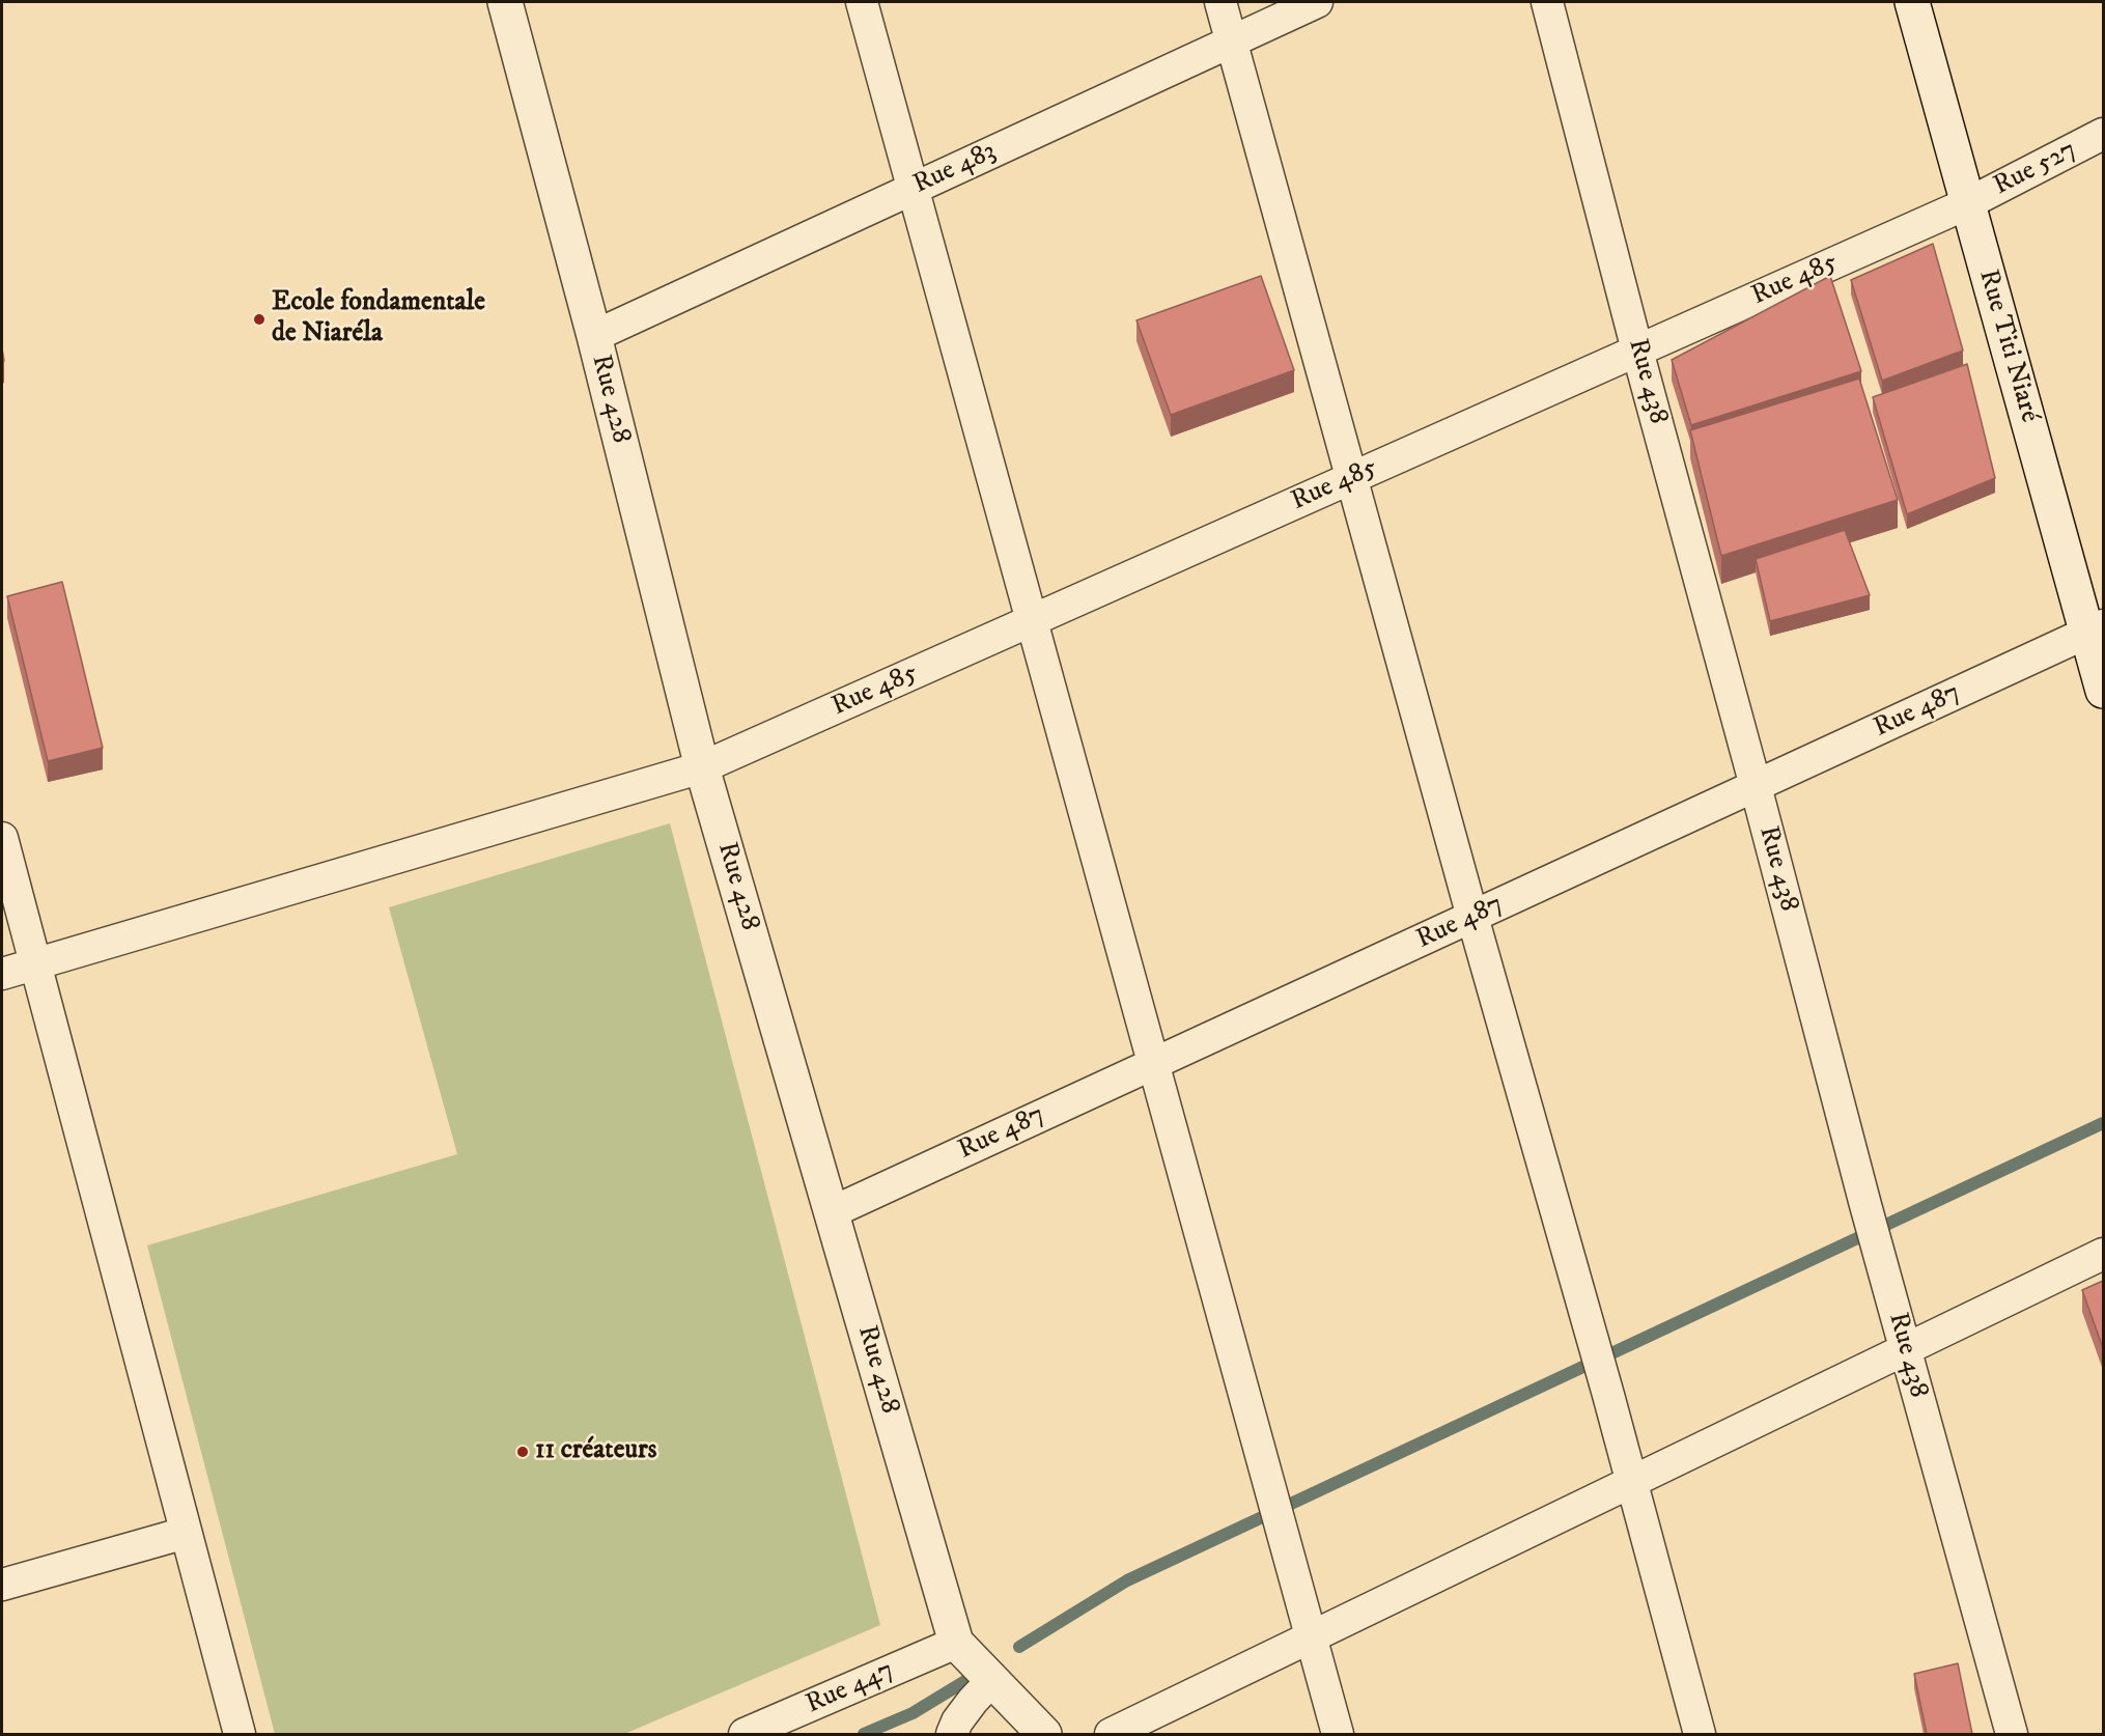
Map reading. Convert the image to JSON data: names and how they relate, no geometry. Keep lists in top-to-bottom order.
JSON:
{
  "streets": {
    "street": [
      "Rue 483",
      "Rue 527",
      "Rue 485",
      "Rue Titi Niaré",
      "Rue 438",
      "Rue 428",
      "Rue 487",
      "Rue 447"
    ]
  },
  "crossings": [
    ["Rue 483", "Rue 428"],
    ["Rue 527", "Rue 485"],
    ["Rue 527", "Rue Titi Niaré"],
    ["Rue 485", "Rue Titi Niaré"],
    ["Rue 485", "Rue 438"],
    ["Rue 485", "Rue 428"],
    ["Rue Titi Niaré", "Rue 487"],
    ["Rue 438", "Rue 487"],
    ["Rue 428", "Rue 487"],
    ["Rue 428", "Rue 447"]
  ],
  "places": ["Ecole fondamentale de Niaréla", "11 créateurs"]
}
